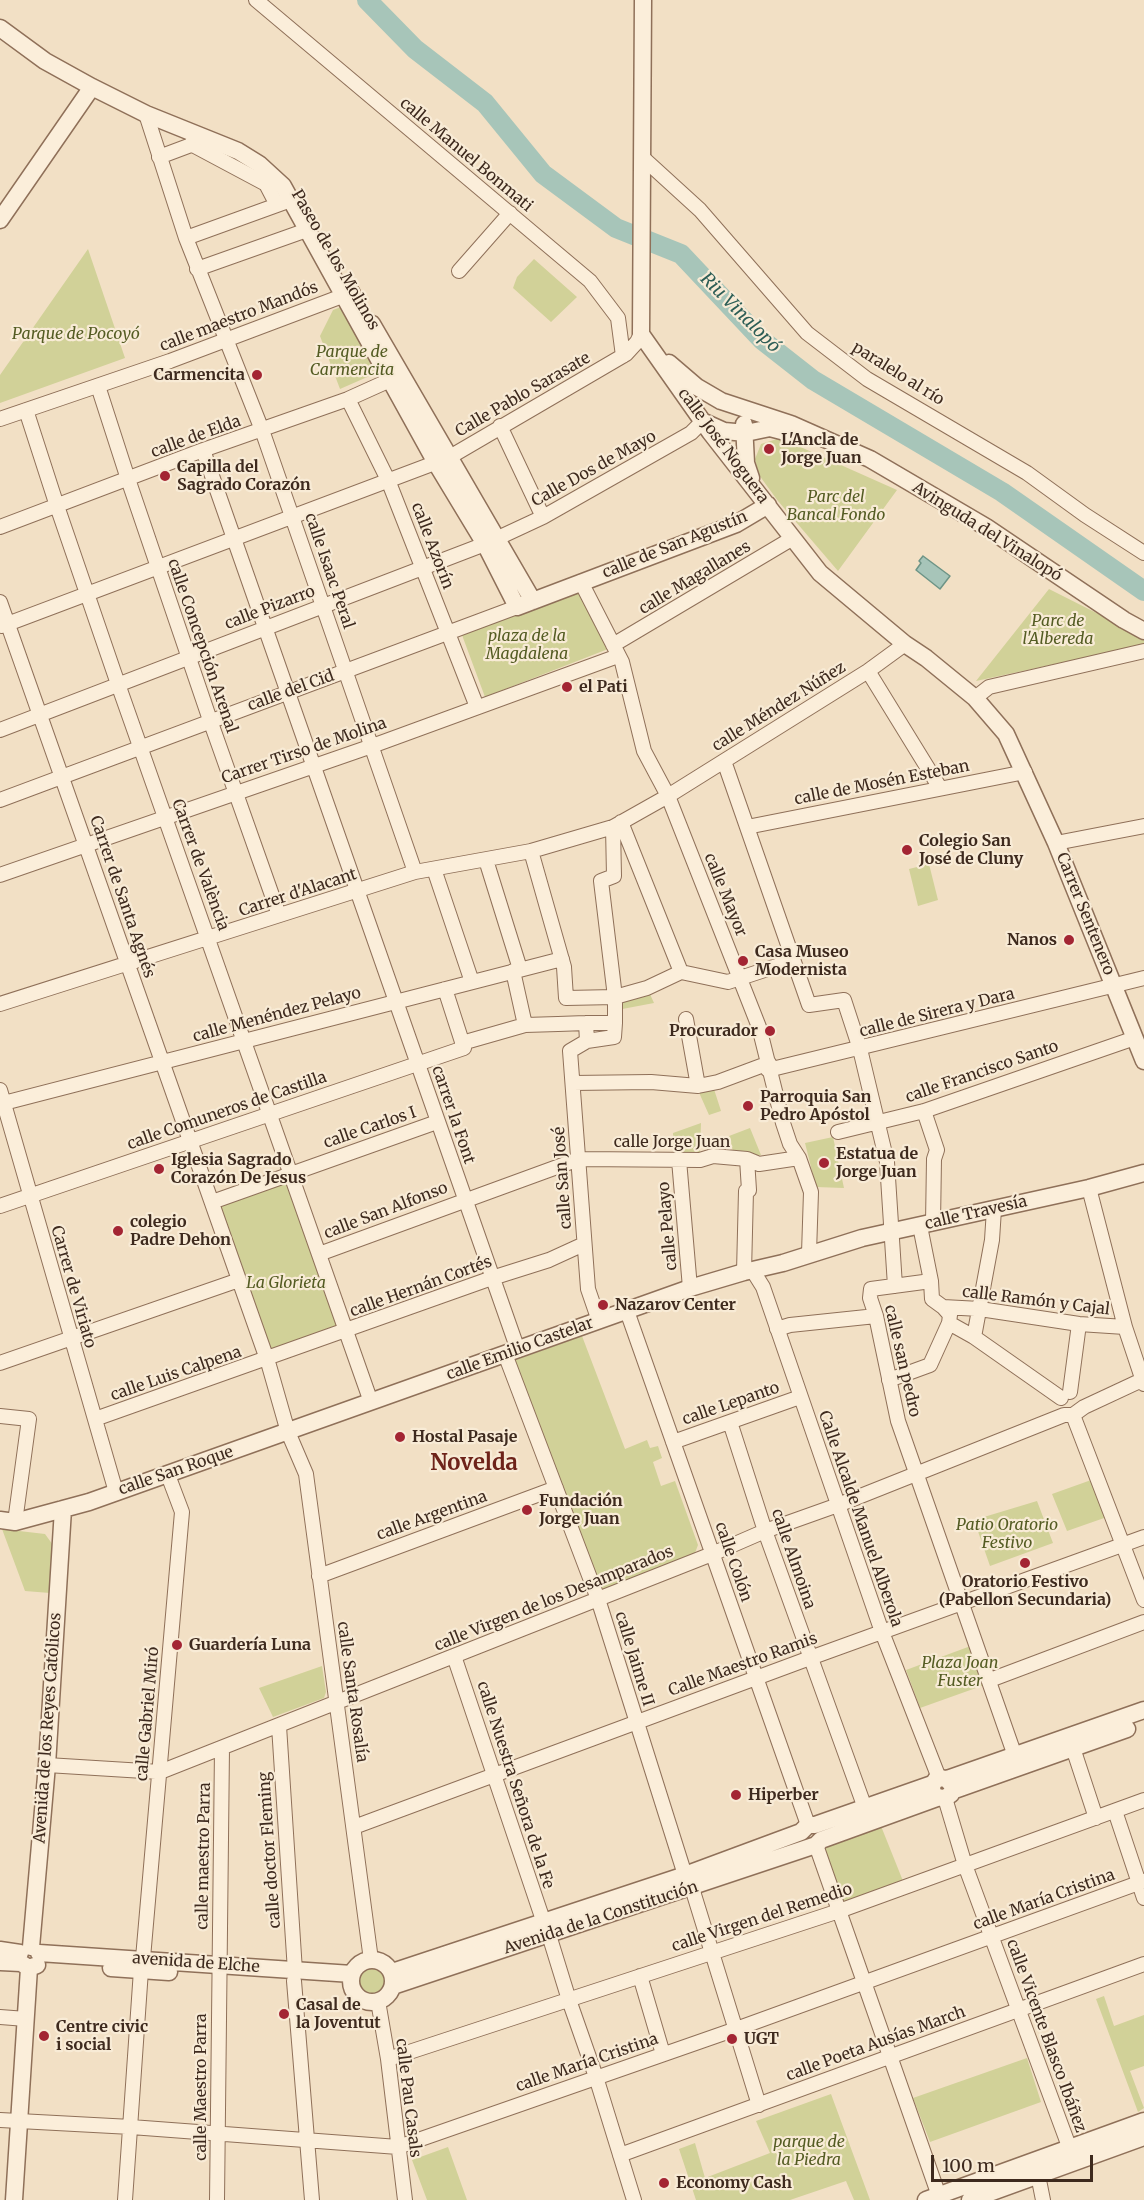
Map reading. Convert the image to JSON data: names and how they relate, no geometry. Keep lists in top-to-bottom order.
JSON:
{
  "streets": {
    "street": [
      "calle Manuel Bonmati",
      "Paseo de los Molinos",
      "calle maestro Mandós",
      "paralelo al río",
      "Calle Pablo Sarasate",
      "calle de Elda",
      "calle José Noguera",
      "Calle Dos de Mayo",
      "Avinguda del Vinalopó",
      "calle de San Agustín",
      "calle Azorín",
      "calle Isaac Peral",
      "calle Magallanes",
      "calle Pizarro",
      "calle Concepción Arenal",
      "calle del Cid",
      "calle Méndez Núñez",
      "Carrer Tirso de Molina",
      "calle de Mosén Esteban",
      "Carrer de València",
      "Carrer d'Alacant",
      "calle Mayor",
      "Carrer de Santa Agnés",
      "Carrer Sentenero",
      "calle de Sirera y Dara",
      "calle Menéndez Pelayo",
      "calle Francisco Santo",
      "calle Comuneros de Castilla",
      "carrer la Font",
      "calle Carlos I",
      "calle Jorge Juan",
      "calle San José",
      "calle San Alfonso",
      "calle Travesía",
      "calle Pelayo",
      "Carrer de Viriato",
      "calle Hernán Cortés",
      "calle Ramón y Cajal",
      "calle Emilio Castelar",
      "calle san pedro",
      "calle Luis Calpena",
      "calle Lepanto",
      "calle San Roque",
      "calle Argentina",
      "Calle Alcalde Manuel Alberola",
      "calle Almoina",
      "calle Colón",
      "calle Virgen de los Desamparados",
      "calle Jaime II",
      "Calle Maestro Ramis",
      "calle Santa Rosalía",
      "calle Gabriel Miró",
      "Avenida de los Reyes Católicos",
      "calle Nuestra Señora de la Fe",
      "calle doctor Fleming",
      "calle maestro Parra",
      "calle María Cristina",
      "Avenida de la Constitución",
      "calle Virgen del Remedio",
      "avenida de Elche",
      "calle Vicente Blasco Ibáñez",
      "calle Poeta Ausías March",
      "calle Maestro Parra",
      "calle Pau Casals"
    ]
  },
  "crossings": [
    ["calle Manuel Bonmati", "Calle Pablo Sarasate"],
    ["Paseo de los Molinos", "calle maestro Mandós"],
    ["Paseo de los Molinos", "Calle Pablo Sarasate"],
    ["Paseo de los Molinos", "calle de Elda"],
    ["Paseo de los Molinos", "Calle Dos de Mayo"],
    ["Paseo de los Molinos", "calle Isaac Peral"],
    ["Paseo de los Molinos", "calle Pizarro"],
    ["Paseo de los Molinos", "calle del Cid"],
    ["calle maestro Mandós", "calle Isaac Peral"],
    ["calle maestro Mandós", "calle Concepción Arenal"],
    ["calle maestro Mandós", "Carrer de València"],
    ["Calle Pablo Sarasate", "calle José Noguera"],
    ["Calle Pablo Sarasate", "calle Azorín"],
    ["Calle Pablo Sarasate", "calle Isaac Peral"],
    ["Calle Pablo Sarasate", "calle Concepción Arenal"],
    ["Calle Pablo Sarasate", "Carrer de València"],
    ["Calle Pablo Sarasate", "Carrer de Santa Agnés"],
    ["Calle Pablo Sarasate", "carrer la Font"],
    ["calle de Elda", "calle Azorín"],
    ["calle de Elda", "calle Isaac Peral"],
    ["calle de Elda", "calle Concepción Arenal"],
    ["calle de Elda", "Carrer de València"],
    ["calle de Elda", "carrer la Font"],
    ["calle José Noguera", "Calle Dos de Mayo"],
    ["calle José Noguera", "calle de San Agustín"],
    ["calle José Noguera", "calle Magallanes"],
    ["calle José Noguera", "calle Méndez Núñez"],
    ["calle José Noguera", "calle de Mosén Esteban"],
    ["calle José Noguera", "Carrer Sentenero"],
    ["Calle Dos de Mayo", "calle Pizarro"],
    ["calle de San Agustín", "calle del Cid"],
    ["calle de San Agustín", "calle Mayor"],
    ["calle Azorín", "calle Pizarro"],
    ["calle Azorín", "calle del Cid"],
    ["calle Azorín", "Carrer Tirso de Molina"],
    ["calle Isaac Peral", "calle Pizarro"],
    ["calle Isaac Peral", "calle del Cid"],
    ["calle Isaac Peral", "Carrer Tirso de Molina"],
    ["calle Isaac Peral", "Carrer d'Alacant"],
    ["calle Magallanes", "Carrer Tirso de Molina"],
    ["calle Magallanes", "calle Mayor"],
    ["calle Pizarro", "calle Concepción Arenal"],
    ["calle Pizarro", "Carrer de València"],
    ["calle Pizarro", "Carrer de Santa Agnés"],
    ["calle Pizarro", "carrer la Font"],
    ["calle Concepción Arenal", "calle del Cid"],
    ["calle Concepción Arenal", "Carrer Tirso de Molina"],
    ["calle Concepción Arenal", "Carrer d'Alacant"],
    ["calle del Cid", "Carrer de València"],
    ["calle del Cid", "calle Mayor"],
    ["calle del Cid", "Carrer de Santa Agnés"],
    ["calle del Cid", "carrer la Font"],
    ["calle Méndez Núñez", "Carrer d'Alacant"],
    ["calle Méndez Núñez", "calle Mayor"],
    ["Carrer Tirso de Molina", "Carrer de València"],
    ["Carrer Tirso de Molina", "calle Mayor"],
    ["Carrer Tirso de Molina", "Carrer de Santa Agnés"],
    ["Carrer Tirso de Molina", "carrer la Font"],
    ["calle de Mosén Esteban", "Carrer Sentenero"],
    ["Carrer de València", "Carrer d'Alacant"],
    ["Carrer de València", "calle Menéndez Pelayo"],
    ["Carrer de València", "calle Comuneros de Castilla"],
    ["Carrer de València", "calle Carlos I"],
    ["Carrer de València", "calle San Alfonso"],
    ["Carrer de València", "calle Hernán Cortés"],
    ["Carrer de València", "calle Emilio Castelar"],
    ["Carrer d'Alacant", "Carrer de Santa Agnés"],
    ["Carrer d'Alacant", "carrer la Font"],
    ["calle Mayor", "calle de Sirera y Dara"],
    ["calle Mayor", "calle Jorge Juan"],
    ["calle Mayor", "calle Travesía"],
    ["Carrer de Santa Agnés", "calle Menéndez Pelayo"],
    ["Carrer de Santa Agnés", "calle Comuneros de Castilla"],
    ["Carrer de Santa Agnés", "calle Carlos I"],
    ["Carrer Sentenero", "calle de Sirera y Dara"],
    ["Carrer Sentenero", "calle Francisco Santo"],
    ["calle de Sirera y Dara", "calle San José"],
    ["calle Menéndez Pelayo", "carrer la Font"],
    ["calle Menéndez Pelayo", "Carrer de Viriato"],
    ["calle Comuneros de Castilla", "carrer la Font"],
    ["calle Comuneros de Castilla", "Carrer de Viriato"],
    ["carrer la Font", "calle Carlos I"],
    ["carrer la Font", "calle Jorge Juan"],
    ["carrer la Font", "calle San Alfonso"],
    ["carrer la Font", "calle Hernán Cortés"],
    ["carrer la Font", "calle Emilio Castelar"],
    ["carrer la Font", "calle Jaime II"],
    ["calle Jorge Juan", "calle San José"],
    ["calle Jorge Juan", "calle San Alfonso"],
    ["calle Jorge Juan", "calle Pelayo"],
    ["calle San José", "calle Hernán Cortés"],
    ["calle San José", "calle Emilio Castelar"],
    ["calle Travesía", "calle Emilio Castelar"],
    ["calle Pelayo", "calle Emilio Castelar"],
    ["Carrer de Viriato", "calle Luis Calpena"],
    ["Carrer de Viriato", "calle San Roque"],
    ["calle Hernán Cortés", "calle Luis Calpena"],
    ["calle Hernán Cortés", "calle Santa Rosalía"],
    ["calle Emilio Castelar", "calle San Roque"],
    ["calle Emilio Castelar", "Calle Alcalde Manuel Alberola"],
    ["calle Emilio Castelar", "calle Colón"],
    ["calle Emilio Castelar", "calle Jaime II"],
    ["calle Emilio Castelar", "calle Santa Rosalía"],
    ["calle san pedro", "calle Virgen de los Desamparados"],
    ["calle san pedro", "Calle Maestro Ramis"],
    ["calle san pedro", "Avenida de la Constitución"],
    ["calle Luis Calpena", "calle Santa Rosalía"],
    ["calle Lepanto", "Calle Alcalde Manuel Alberola"],
    ["calle Lepanto", "calle Almoina"],
    ["calle Lepanto", "calle Colón"],
    ["calle San Roque", "calle Santa Rosalía"],
    ["calle San Roque", "calle Gabriel Miró"],
    ["calle San Roque", "Avenida de los Reyes Católicos"],
    ["calle Argentina", "calle Jaime II"],
    ["calle Argentina", "calle Santa Rosalía"],
    ["Calle Alcalde Manuel Alberola", "calle Virgen de los Desamparados"],
    ["Calle Alcalde Manuel Alberola", "Calle Maestro Ramis"],
    ["Calle Alcalde Manuel Alberola", "Avenida de la Constitución"],
    ["Calle Alcalde Manuel Alberola", "calle Vicente Blasco Ibáñez"],
    ["calle Almoina", "calle Virgen de los Desamparados"],
    ["calle Almoina", "Calle Maestro Ramis"],
    ["calle Almoina", "Avenida de la Constitución"],
    ["calle Colón", "calle Virgen de los Desamparados"],
    ["calle Colón", "Calle Maestro Ramis"],
    ["calle Colón", "calle María Cristina"],
    ["calle Colón", "Avenida de la Constitución"],
    ["calle Colón", "calle Virgen del Remedio"],
    ["calle Colón", "calle Poeta Ausías March"],
    ["calle Virgen de los Desamparados", "calle Jaime II"],
    ["calle Virgen de los Desamparados", "calle Santa Rosalía"],
    ["calle Virgen de los Desamparados", "calle Gabriel Miró"],
    ["calle Virgen de los Desamparados", "Avenida de los Reyes Católicos"],
    ["calle Virgen de los Desamparados", "calle Nuestra Señora de la Fe"],
    ["calle Virgen de los Desamparados", "calle doctor Fleming"],
    ["calle Virgen de los Desamparados", "calle maestro Parra"],
    ["calle Jaime II", "Calle Maestro Ramis"],
    ["calle Jaime II", "calle María Cristina"],
    ["calle Jaime II", "Avenida de la Constitución"],
    ["calle Jaime II", "calle Virgen del Remedio"],
    ["calle Jaime II", "calle Poeta Ausías March"],
    ["Calle Maestro Ramis", "calle Santa Rosalía"],
    ["Calle Maestro Ramis", "calle Nuestra Señora de la Fe"],
    ["calle Santa Rosalía", "Avenida de la Constitución"],
    ["calle Santa Rosalía", "avenida de Elche"],
    ["calle Santa Rosalía", "calle Pau Casals"],
    ["calle Gabriel Miró", "calle María Cristina"],
    ["calle Gabriel Miró", "avenida de Elche"],
    ["Avenida de los Reyes Católicos", "calle María Cristina"],
    ["Avenida de los Reyes Católicos", "avenida de Elche"],
    ["calle Nuestra Señora de la Fe", "calle María Cristina"],
    ["calle Nuestra Señora de la Fe", "Avenida de la Constitución"],
    ["calle Nuestra Señora de la Fe", "calle Virgen del Remedio"],
    ["calle Nuestra Señora de la Fe", "calle Poeta Ausías March"],
    ["calle doctor Fleming", "calle María Cristina"],
    ["calle doctor Fleming", "avenida de Elche"],
    ["calle maestro Parra", "avenida de Elche"],
    ["calle maestro Parra", "calle Maestro Parra"],
    ["calle María Cristina", "calle Vicente Blasco Ibáñez"],
    ["calle María Cristina", "calle Maestro Parra"],
    ["calle María Cristina", "calle Pau Casals"],
    ["Avenida de la Constitución", "avenida de Elche"],
    ["Avenida de la Constitución", "calle Vicente Blasco Ibáñez"],
    ["Avenida de la Constitución", "calle Pau Casals"],
    ["calle Virgen del Remedio", "calle Vicente Blasco Ibáñez"],
    ["calle Virgen del Remedio", "calle Pau Casals"],
    ["avenida de Elche", "calle Maestro Parra"],
    ["avenida de Elche", "calle Pau Casals"],
    ["calle Vicente Blasco Ibáñez", "calle Poeta Ausías March"]
  ],
  "districts": ["Novelda"],
  "water": ["Riu Vinalopó"],
  "parks": [
    "Parque de Pocoyó",
    "Parque de Carmencita",
    "Parc del Bancal Fondo",
    "Parc de l'Albereda",
    "plaza de la Magdalena",
    "La Glorieta",
    "Patio Oratorio Festivo",
    "Plaza Joan Fuster",
    "parque de la Piedra"
  ],
  "places": [
    "Carmencita",
    "L'Ancla de Jorge Juan",
    "Capilla del Sagrado Corazón",
    "el Pati",
    "Colegio San José de Cluny",
    "Nanos",
    "Casa Museo Modernista",
    "Procurador",
    "Parroquia San Pedro Apóstol",
    "Estatua de Jorge Juan",
    "Iglesia Sagrado Corazón De Jesus",
    "colegio Padre Dehon",
    "Nazarov Center",
    "Hostal Pasaje",
    "Fundación Jorge Juan",
    "Oratorio Festivo (Pabellon Secundaria)",
    "Guardería Luna",
    "Hiperber",
    "Casal de la Joventut",
    "Centre civic i social",
    "UGT",
    "Economy Cash"
  ],
  "scale_bar": "100 m"
}
